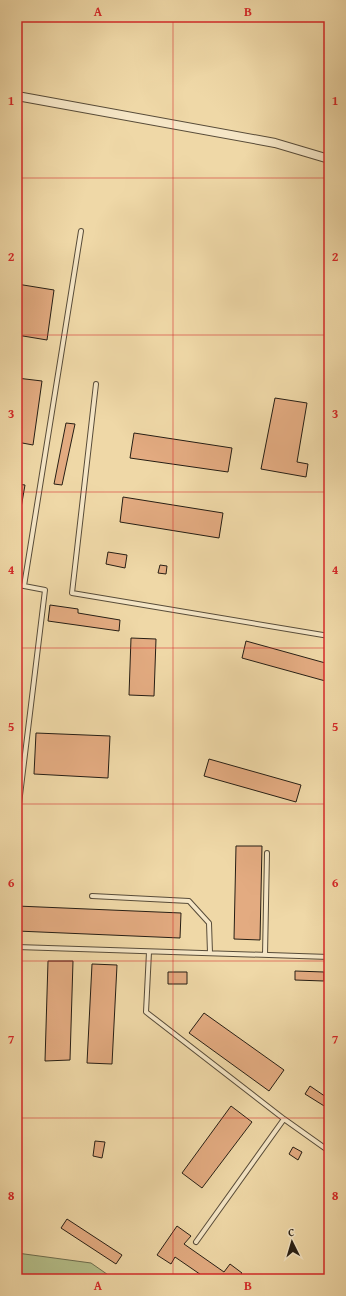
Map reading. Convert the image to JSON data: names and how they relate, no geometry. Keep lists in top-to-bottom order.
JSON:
{
  "north": "top",
  "grid": {
    "columns": ["A", "B"],
    "rows": [
      "1",
      "2",
      "3",
      "4",
      "5",
      "6",
      "7",
      "8"
    ]
  }
}
